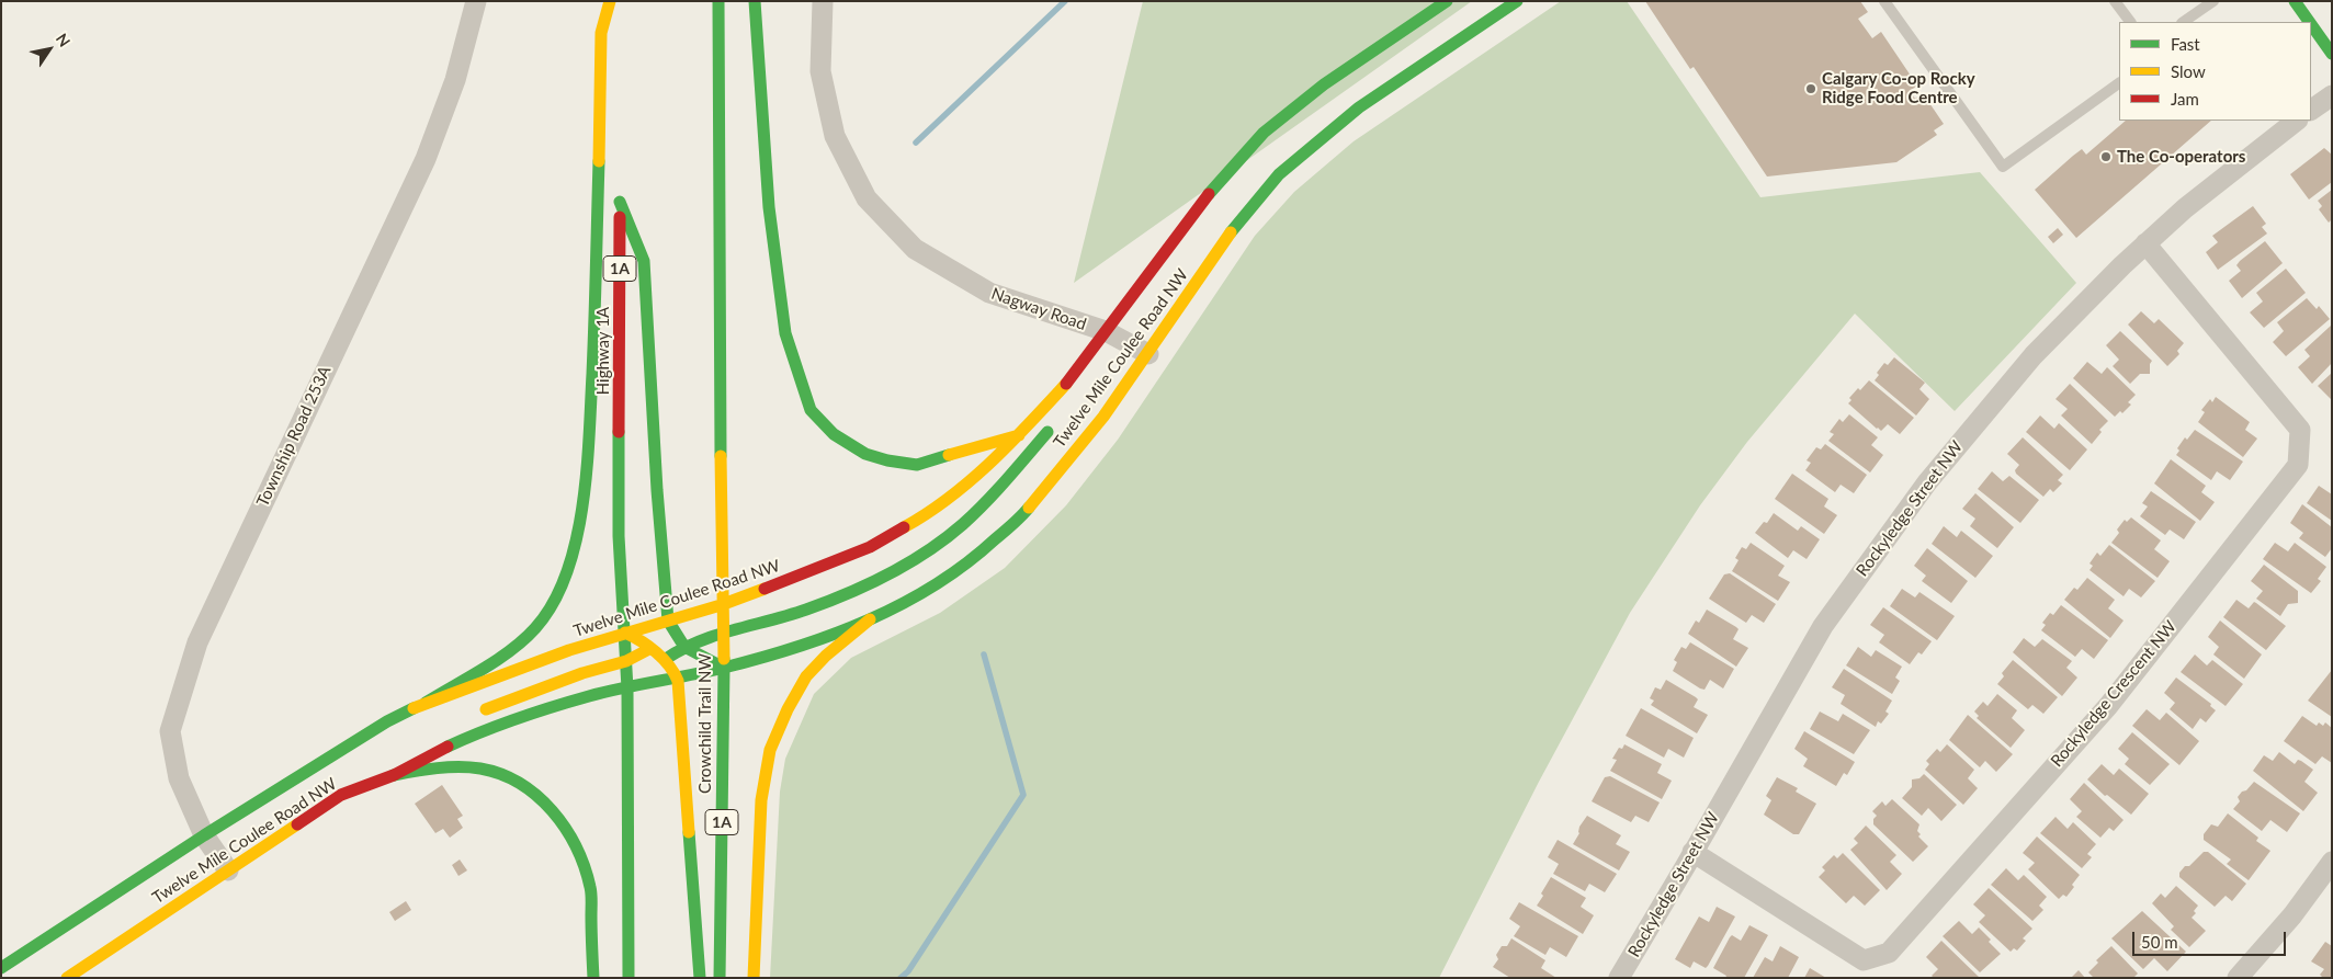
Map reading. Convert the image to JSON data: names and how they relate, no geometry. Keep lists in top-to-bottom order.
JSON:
{
  "streets": {
    "main road": [
      "1A",
      "Highway 1A",
      "Twelve Mile Coulee Road NW",
      "Crowchild Trail NW"
    ],
    "street": [
      "Nagway Road",
      "Township Road 253A",
      "Rockyledge Street NW",
      "Rockyledge Crescent NW"
    ]
  },
  "crossings": [
    ["1A", "Highway 1A"],
    ["1A", "Twelve Mile Coulee Road NW"],
    ["Nagway Road", "Twelve Mile Coulee Road NW"],
    ["Highway 1A", "Twelve Mile Coulee Road NW"],
    ["Twelve Mile Coulee Road NW", "Township Road 253A"],
    ["Twelve Mile Coulee Road NW", "Crowchild Trail NW"],
    ["Rockyledge Street NW", "Rockyledge Crescent NW"]
  ],
  "places": ["Calgary Co-op Rocky Ridge Food Centre", "The Co-operators"],
  "legend": ["Fast", "Slow", "Jam"],
  "scale_bar": "50 m",
  "north": "top right"
}
